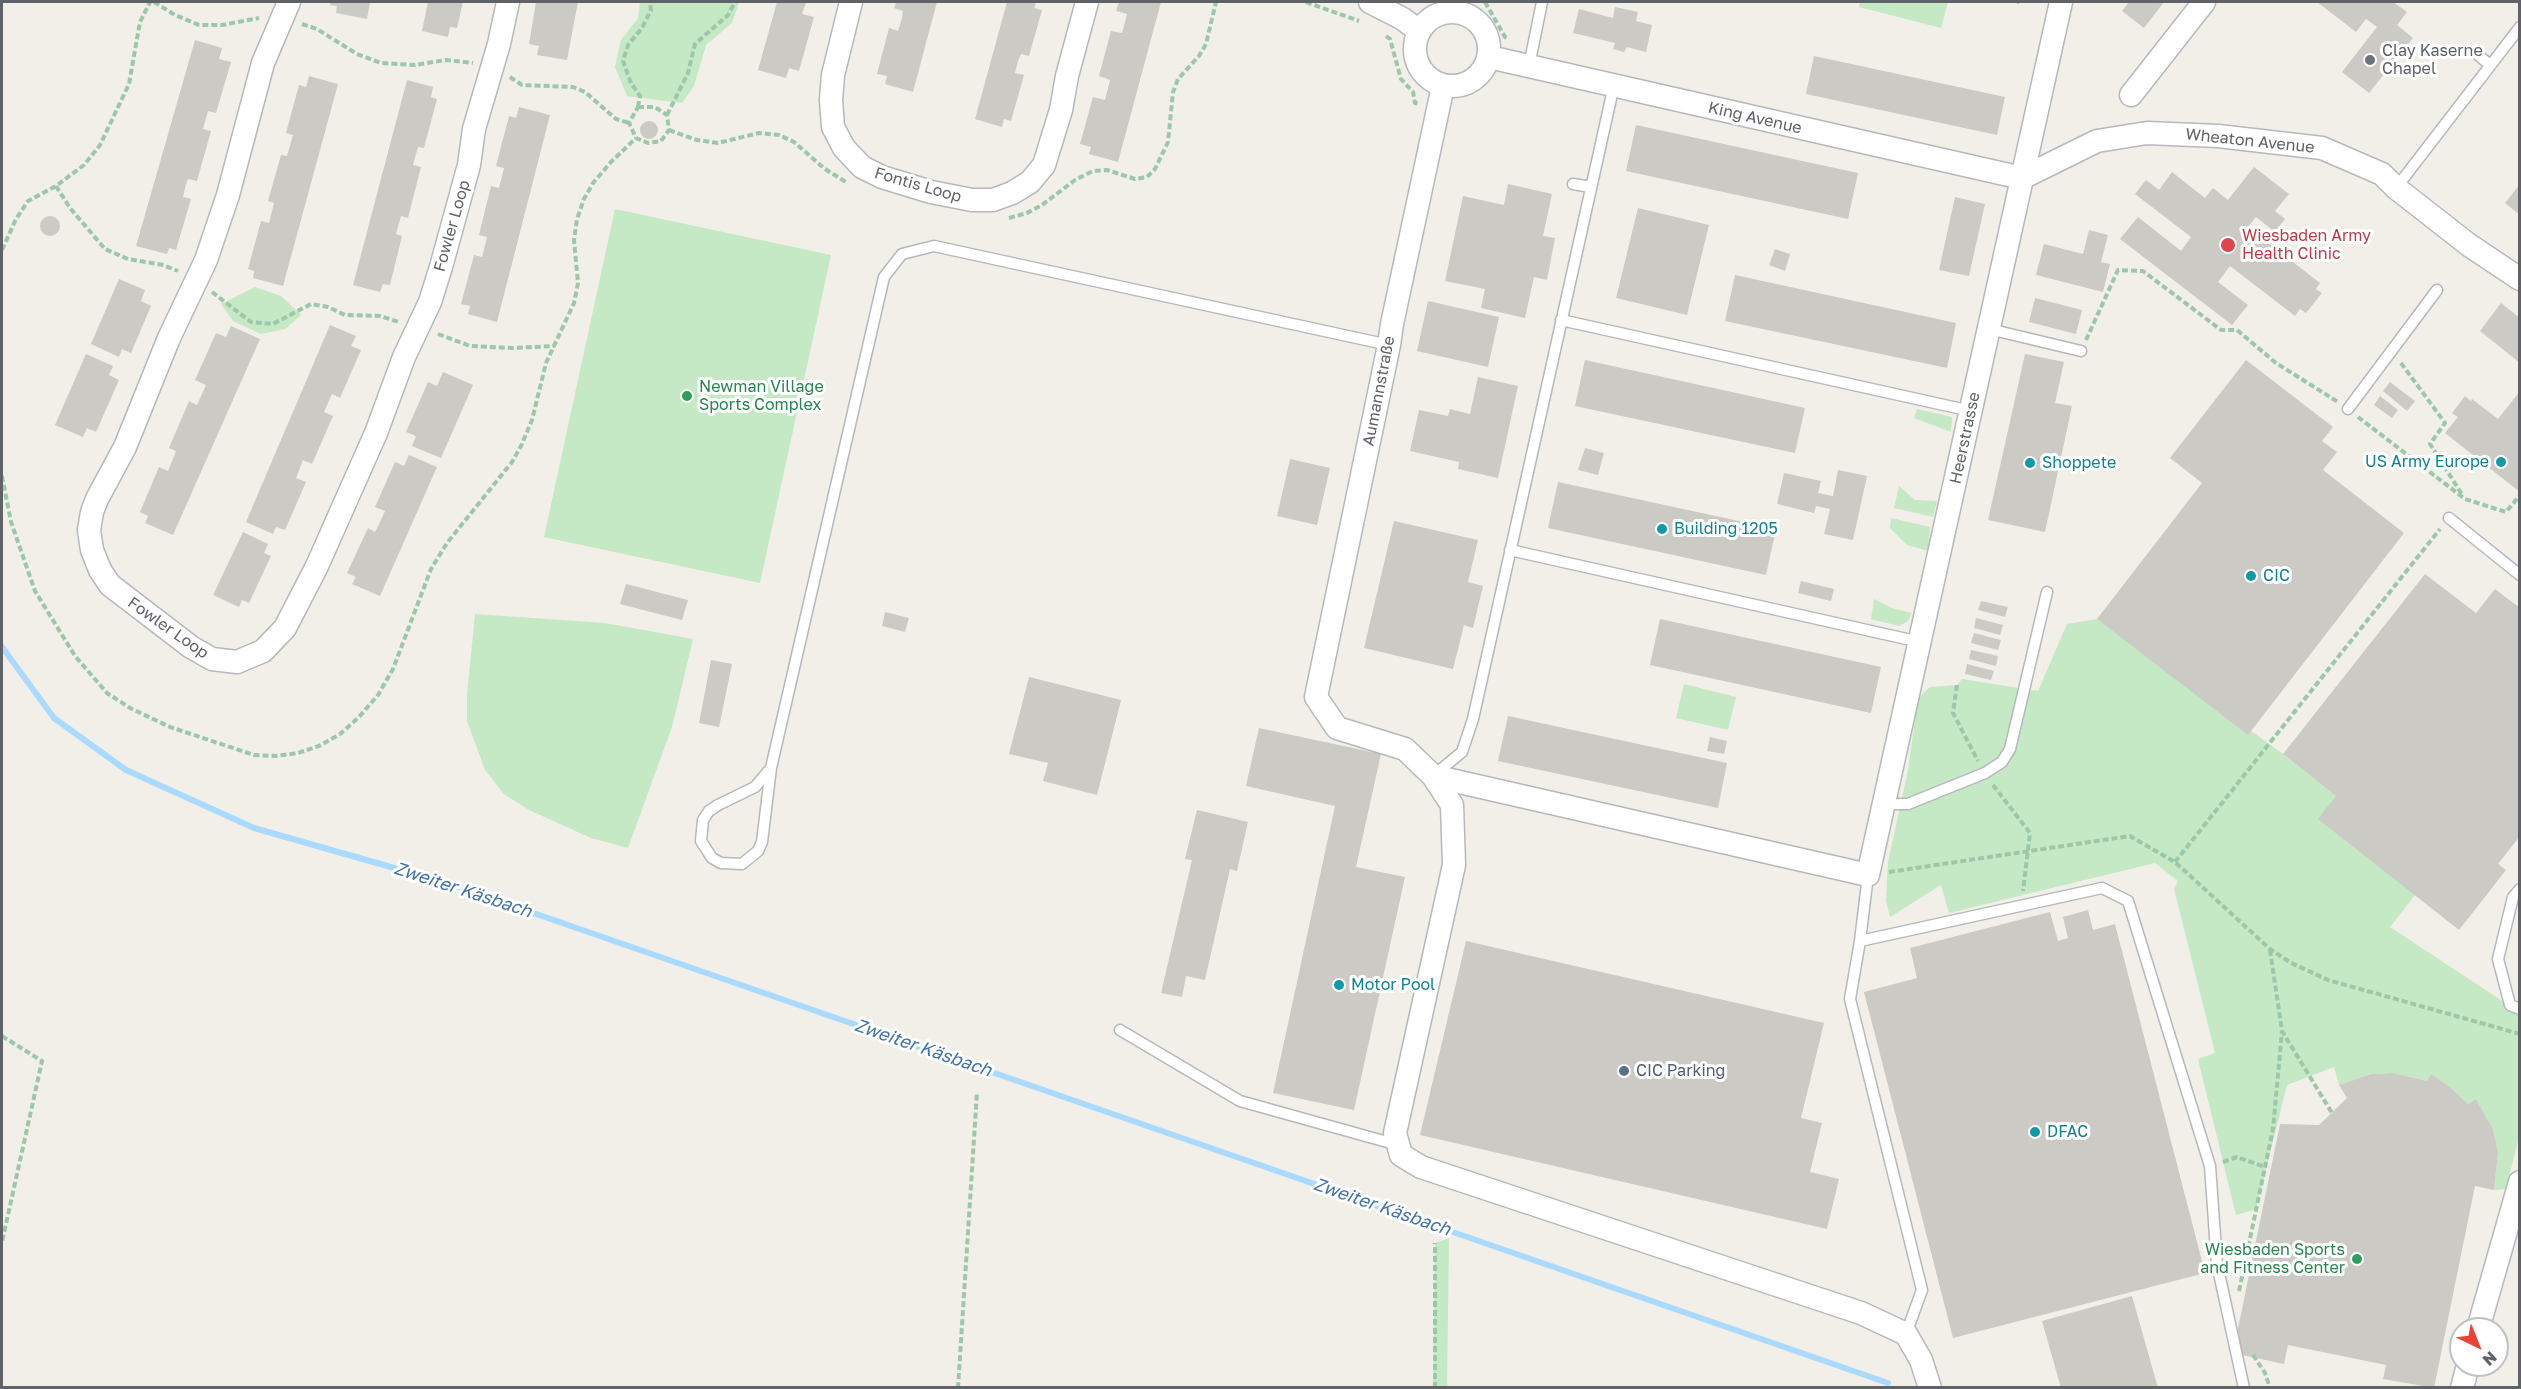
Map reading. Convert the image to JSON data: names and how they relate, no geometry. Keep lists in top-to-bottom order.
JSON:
{
  "streets": {
    "street": [
      "King Avenue",
      "Wheaton Avenue",
      "Fontis Loop",
      "Fowler Loop",
      "Aumannstraße",
      "Heerstrasse"
    ]
  },
  "crossings": [
    ["King Avenue", "Wheaton Avenue"],
    ["King Avenue", "Aumannstraße"],
    ["King Avenue", "Heerstrasse"],
    ["Wheaton Avenue", "Heerstrasse"]
  ],
  "water": ["Zweiter Käsbach"],
  "places": [
    "Clay Kaserne Chapel",
    "Wiesbaden Army Health Clinic",
    "Newman Village Sports Complex",
    "US Army Europe",
    "Shoppete",
    "Building 1205",
    "CIC",
    "Motor Pool",
    "CIC Parking",
    "DFAC",
    "Wiesbaden Sports and Fitness Center"
  ],
  "north": "bottom right"
}
